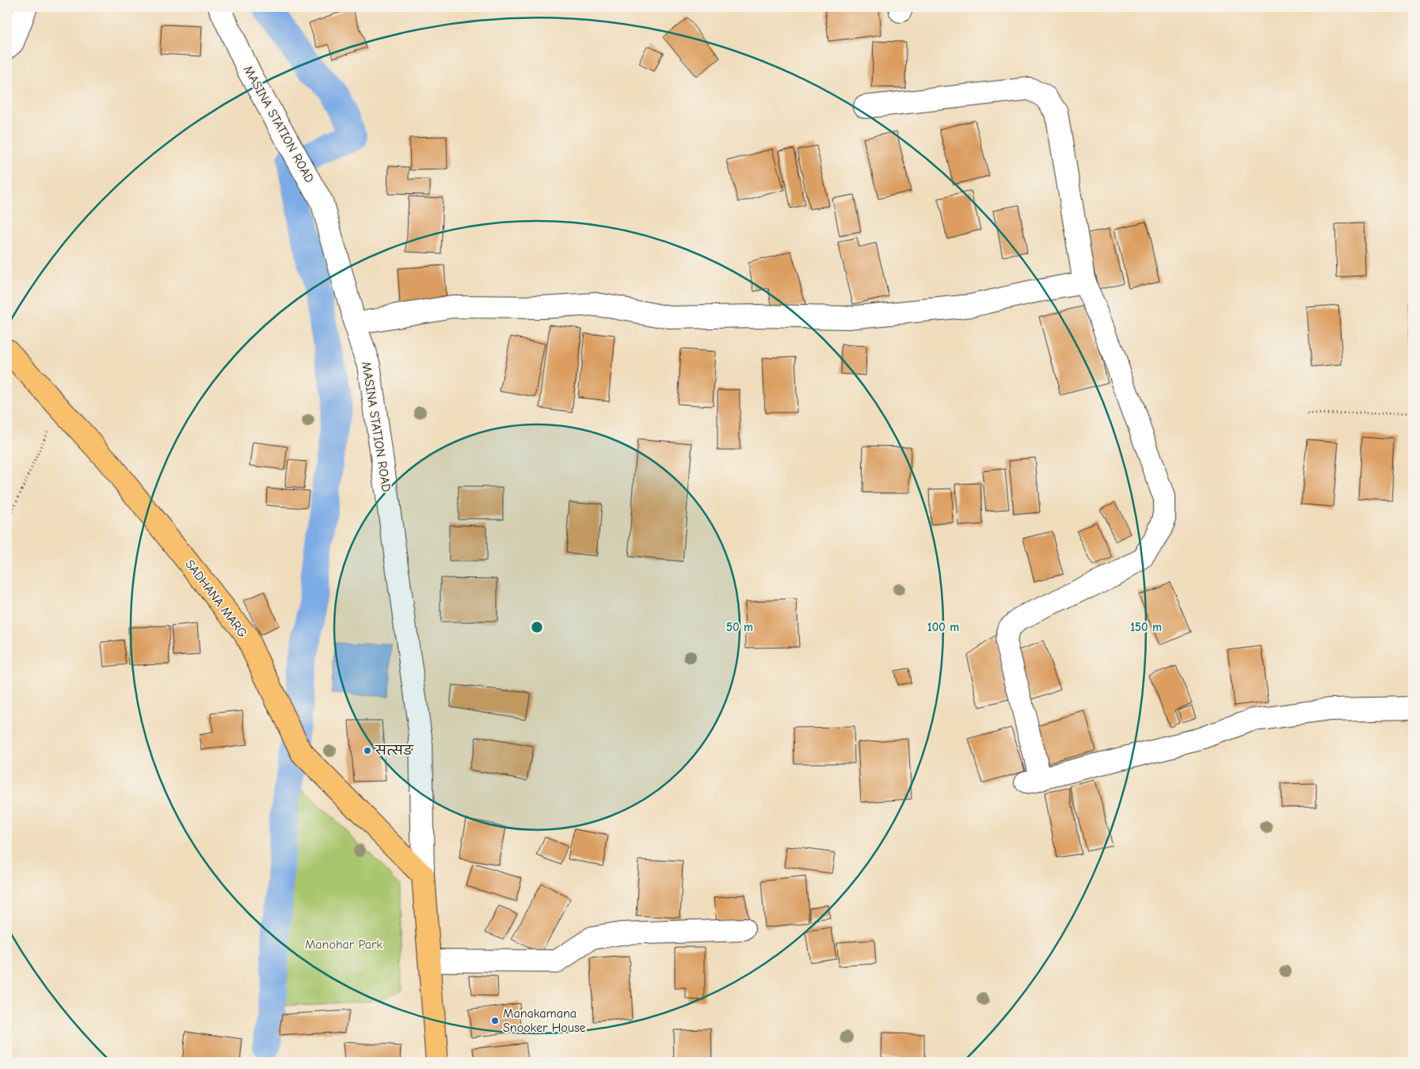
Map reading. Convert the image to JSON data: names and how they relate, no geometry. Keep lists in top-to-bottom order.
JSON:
{
  "streets": {
    "main road": ["SADHANA MARG"],
    "street": ["MASINA STATION ROAD"]
  },
  "crossings": [
    ["MASINA STATION ROAD", "SADHANA MARG"]
  ],
  "parks": ["Manohar Park"],
  "places": ["सत्सङ", "Manakamana Snooker House"],
  "rings": ["50 m", "100 m", "150 m"]
}
